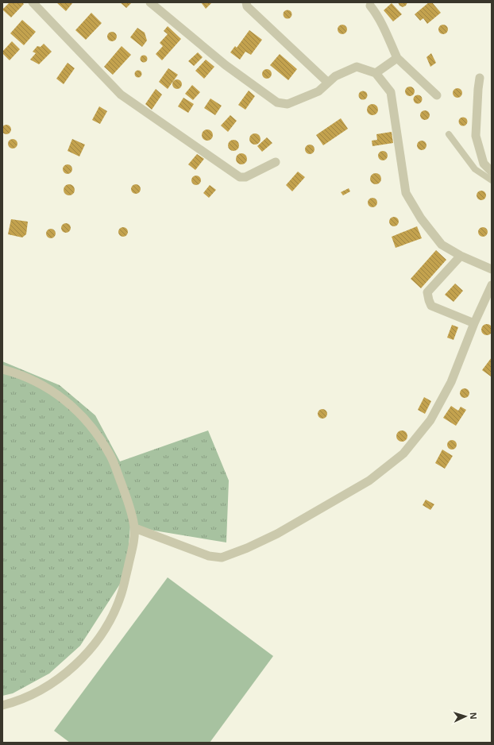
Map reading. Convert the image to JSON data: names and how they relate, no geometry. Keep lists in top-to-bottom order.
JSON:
{
  "north": "right"
}
